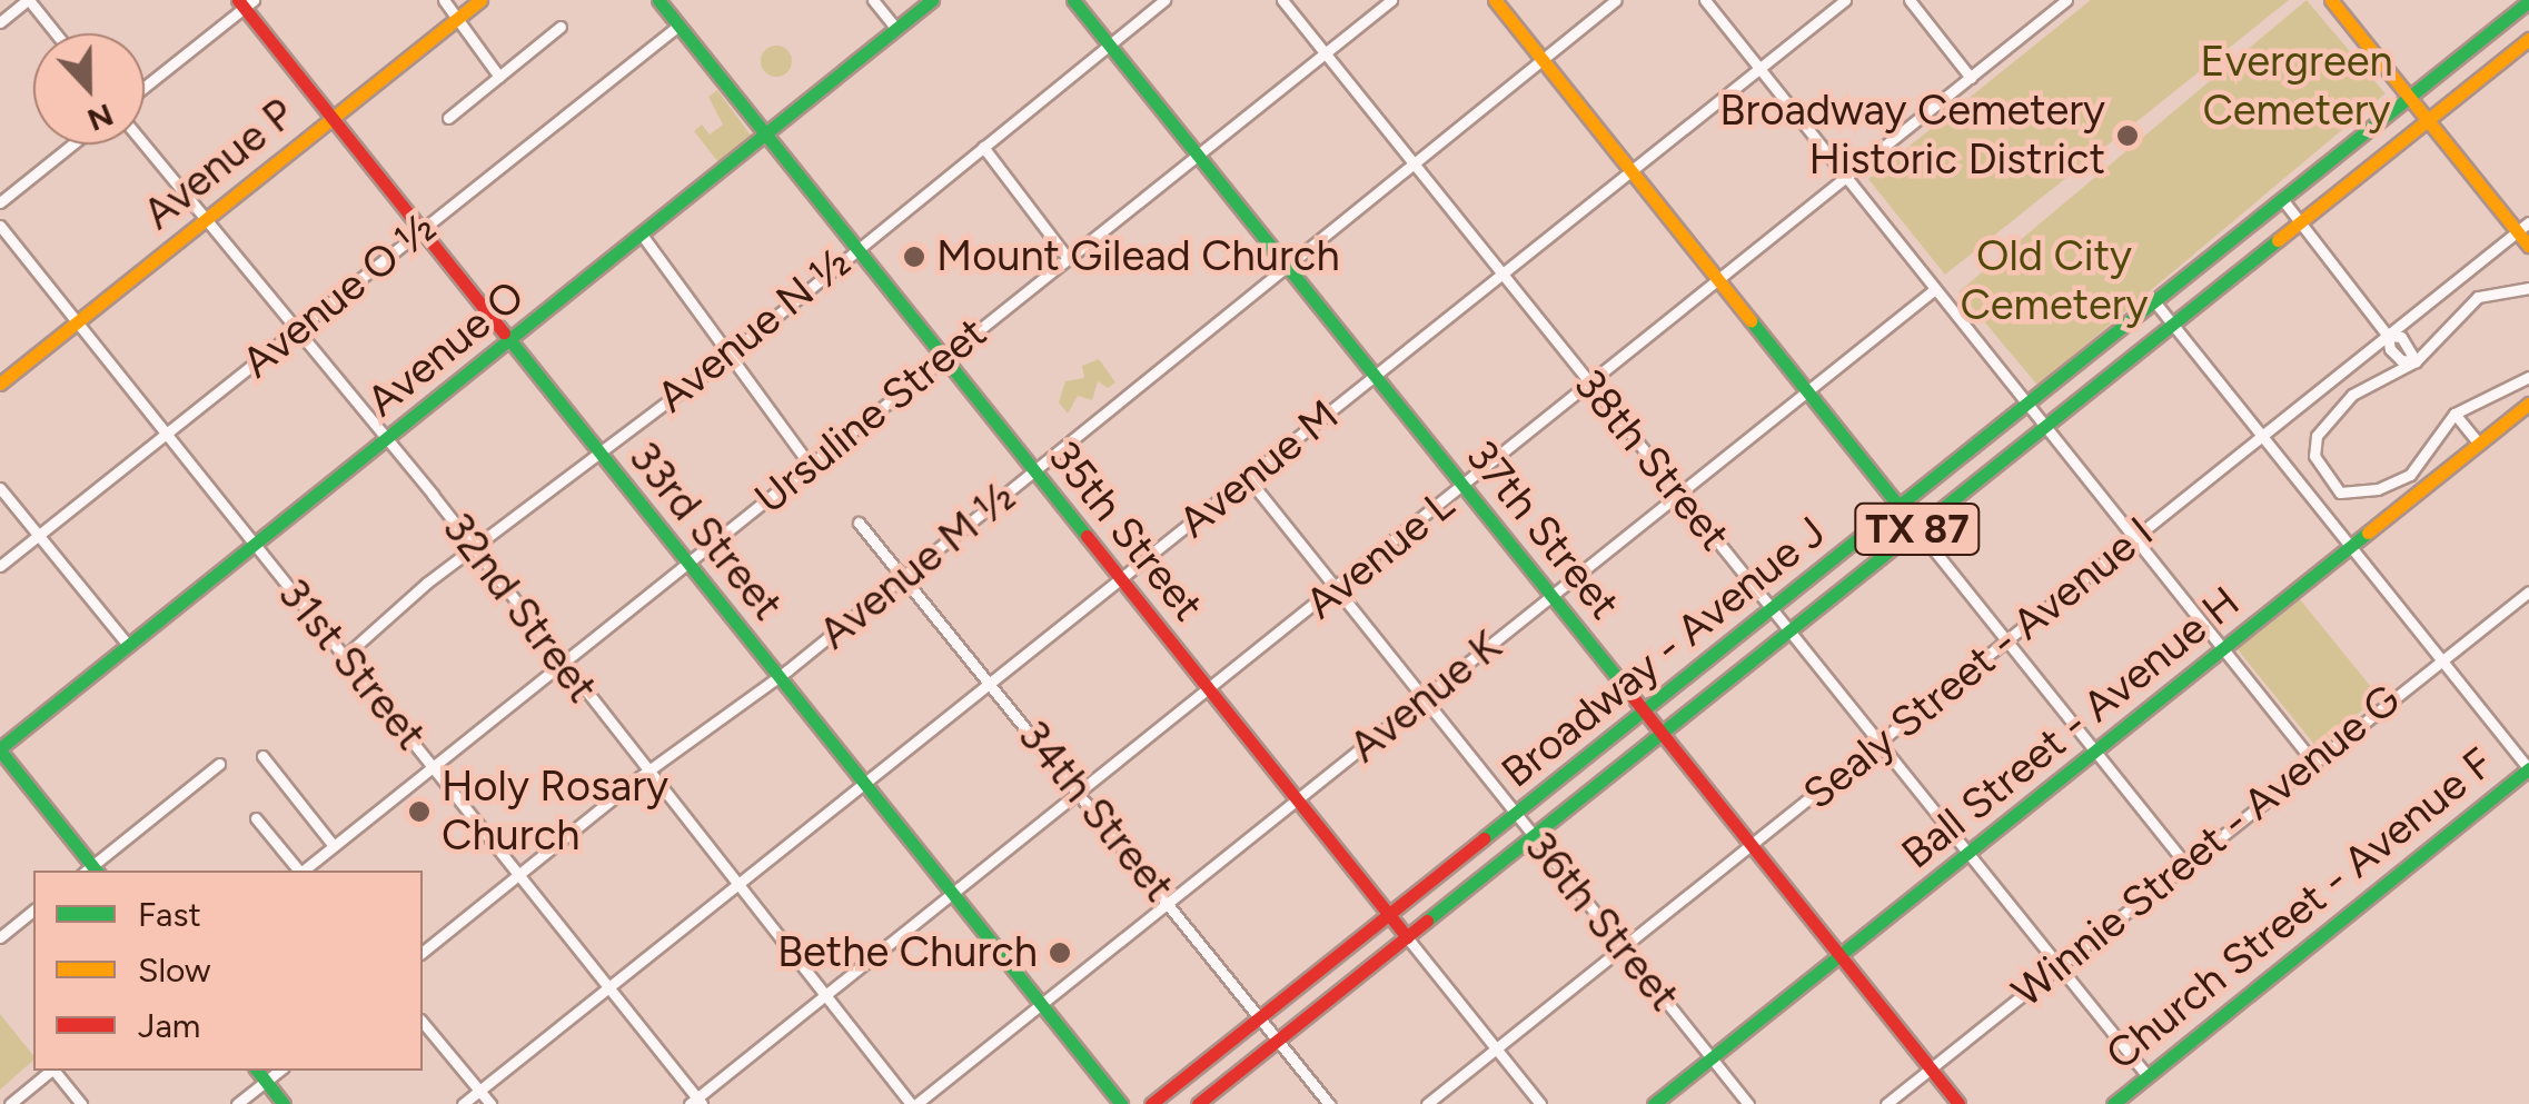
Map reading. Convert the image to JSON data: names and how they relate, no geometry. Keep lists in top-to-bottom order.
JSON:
{
  "streets": {
    "main road": [
      "Avenue P",
      "Avenue O",
      "TX 87",
      "37th Street",
      "33rd Street",
      "35th Street",
      "Broadway - Avenue J",
      "Ball Street - Avenue H",
      "Church Street - Avenue F"
    ],
    "street": [
      "Avenue O ½",
      "Avenue N ½",
      "Ursuline Street",
      "38th Street",
      "Avenue M",
      "Avenue L",
      "Avenue M ½",
      "32nd Street",
      "Sealy Street - Avenue I",
      "31st Street",
      "Avenue K",
      "34th Street",
      "Winnie Street - Avenue G",
      "36th Street"
    ]
  },
  "crossings": [
    ["Avenue P", "33rd Street"],
    ["Avenue P", "32nd Street"],
    ["Avenue P", "31st Street"],
    ["Avenue O ½", "33rd Street"],
    ["Avenue O ½", "35th Street"],
    ["Avenue O ½", "32nd Street"],
    ["Avenue O ½", "31st Street"],
    ["Avenue N ½", "37th Street"],
    ["Avenue N ½", "33rd Street"],
    ["Avenue N ½", "35th Street"],
    ["Avenue N ½", "32nd Street"],
    ["Avenue N ½", "31st Street"],
    ["Avenue O", "33rd Street"],
    ["Avenue O", "35th Street"],
    ["Avenue O", "32nd Street"],
    ["Avenue O", "31st Street"],
    ["Ursuline Street", "38th Street"],
    ["Ursuline Street", "37th Street"],
    ["Ursuline Street", "33rd Street"],
    ["Ursuline Street", "35th Street"],
    ["Ursuline Street", "32nd Street"],
    ["Ursuline Street", "31st Street"],
    ["38th Street", "Avenue M"],
    ["38th Street", "Avenue L"],
    ["38th Street", "Avenue M ½"],
    ["38th Street", "Broadway - Avenue J"],
    ["38th Street", "Sealy Street - Avenue I"],
    ["38th Street", "Avenue K"],
    ["38th Street", "Ball Street - Avenue H"],
    ["38th Street", "Winnie Street - Avenue G"],
    ["38th Street", "Church Street - Avenue F"],
    ["Avenue M", "37th Street"],
    ["Avenue M", "33rd Street"],
    ["Avenue M", "35th Street"],
    ["Avenue M", "32nd Street"],
    ["Avenue M", "31st Street"],
    ["Avenue M", "34th Street"],
    ["Avenue M", "36th Street"],
    ["37th Street", "Avenue L"],
    ["37th Street", "Avenue M ½"],
    ["37th Street", "Broadway - Avenue J"],
    ["37th Street", "Sealy Street - Avenue I"],
    ["37th Street", "Avenue K"],
    ["37th Street", "Ball Street - Avenue H"],
    ["37th Street", "Winnie Street - Avenue G"],
    ["33rd Street", "Avenue L"],
    ["33rd Street", "Avenue M ½"],
    ["33rd Street", "Avenue K"],
    ["35th Street", "Avenue L"],
    ["35th Street", "Avenue M ½"],
    ["35th Street", "Broadway - Avenue J"],
    ["35th Street", "Sealy Street - Avenue I"],
    ["35th Street", "Avenue K"],
    ["Avenue L", "32nd Street"],
    ["Avenue L", "31st Street"],
    ["Avenue L", "34th Street"],
    ["Avenue L", "36th Street"],
    ["Avenue M ½", "32nd Street"],
    ["Avenue M ½", "31st Street"],
    ["Avenue M ½", "34th Street"],
    ["32nd Street", "Avenue K"],
    ["Broadway - Avenue J", "34th Street"],
    ["Broadway - Avenue J", "36th Street"],
    ["Sealy Street - Avenue I", "36th Street"],
    ["Avenue K", "34th Street"],
    ["Avenue K", "36th Street"],
    ["Ball Street - Avenue H", "36th Street"]
  ],
  "parks": ["Evergreen Cemetery", "Old City Cemetery"],
  "places": [
    "Broadway Cemetery Historic District",
    "Mount Gilead Church",
    "Holy Rosary Church",
    "Bethe Church"
  ],
  "legend": ["Fast", "Slow", "Jam"],
  "north": "bottom"
}
